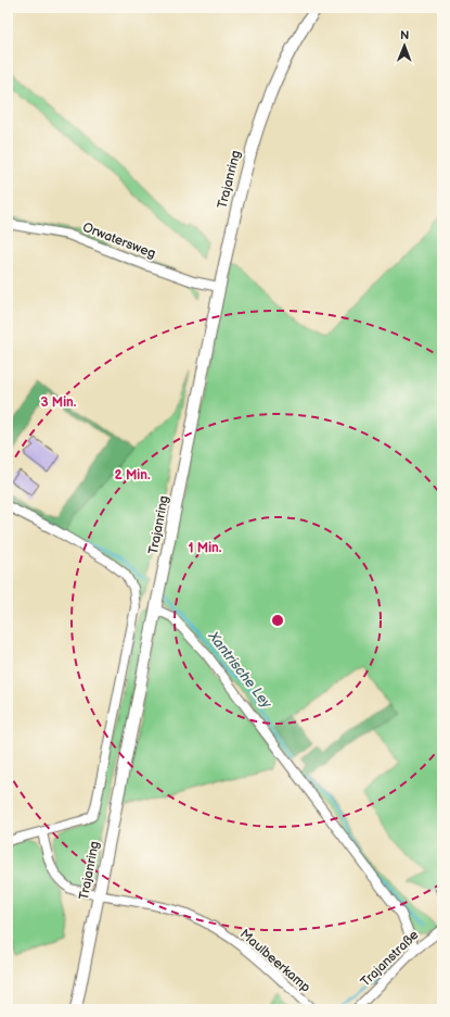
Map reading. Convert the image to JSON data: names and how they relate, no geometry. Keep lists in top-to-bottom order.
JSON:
{
  "streets": {
    "main road": ["Trajanring"],
    "street": ["Orwatersweg", "Trajanstraße", "Maulbeerkamp"]
  },
  "crossings": [
    ["Trajanring", "Orwatersweg"],
    ["Trajanring", "Maulbeerkamp"]
  ],
  "water": ["Xantrische Ley"],
  "north": "top",
  "rings": ["3 Min.", "2 Min.", "1 Min."]
}
